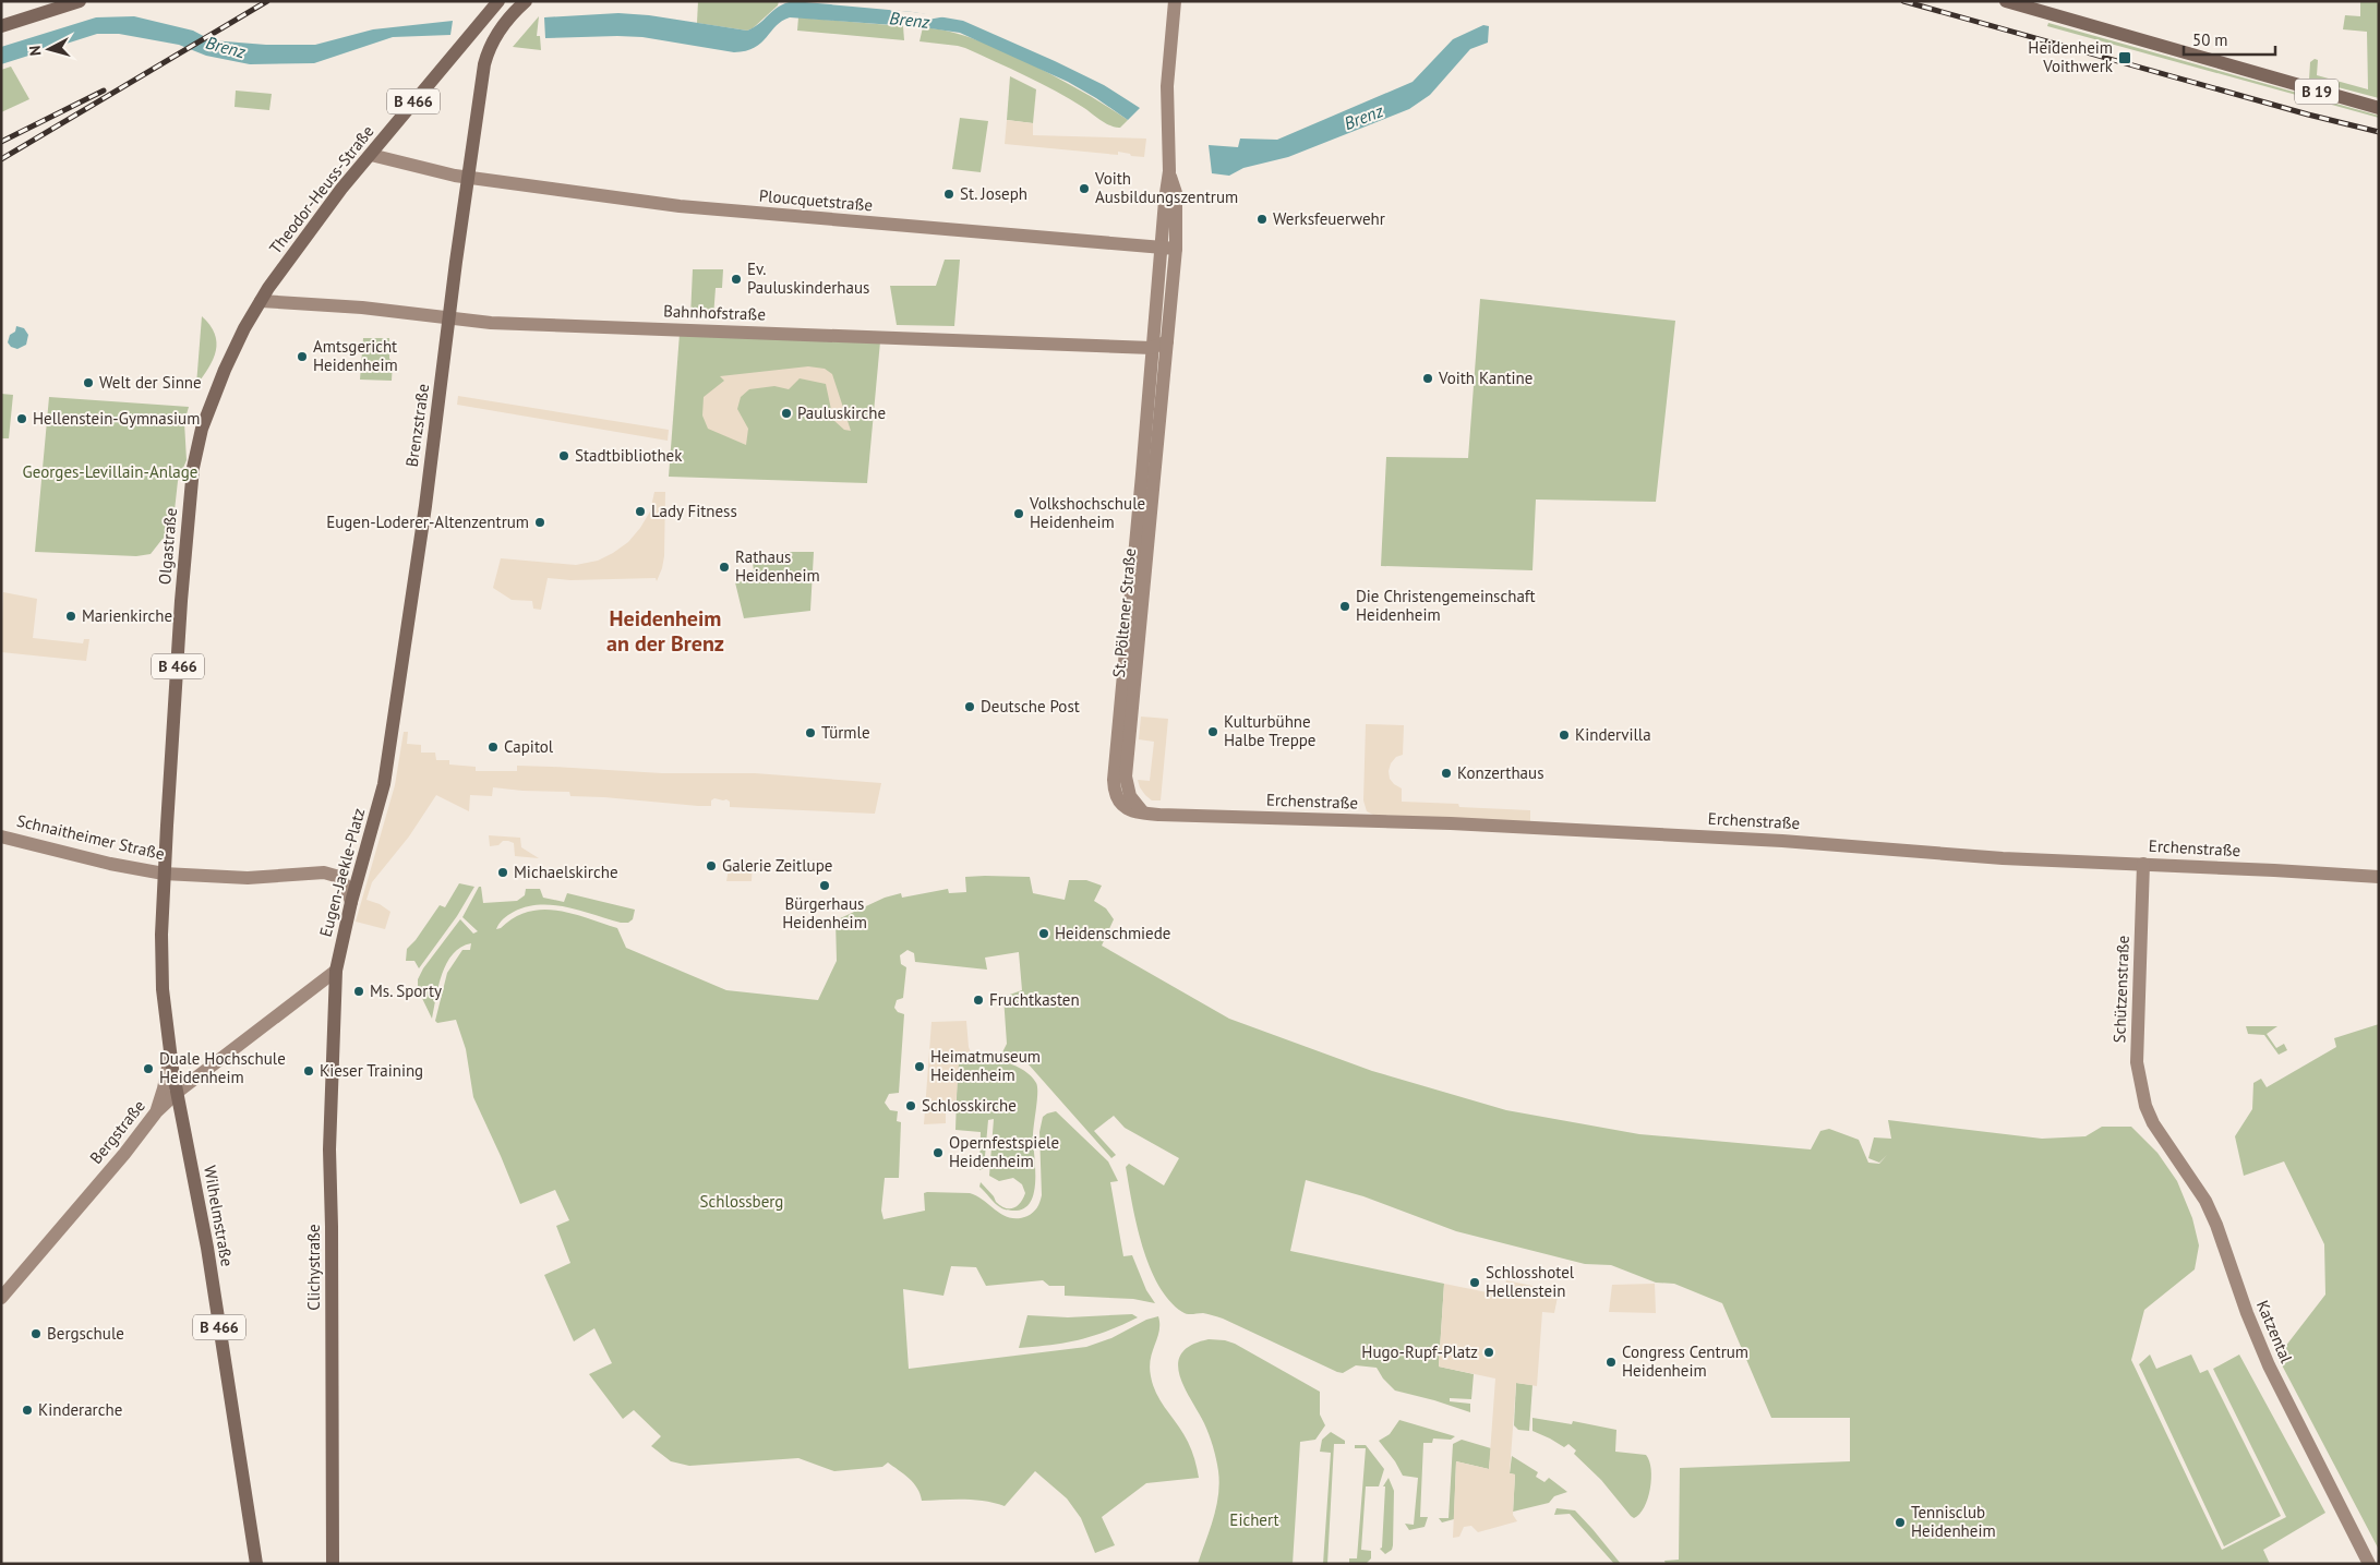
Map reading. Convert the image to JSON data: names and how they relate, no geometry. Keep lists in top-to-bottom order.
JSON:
{
  "streets": {
    "main road": [
      "B 19",
      "B 466",
      "Theodor-Heuss-Straße",
      "Ploucquetstraße",
      "Bahnhofstraße",
      "Brenzstraße",
      "Olgastraße",
      "St. Pöltener Straße",
      "Erchenstraße",
      "Schnaitheimer Straße",
      "Eugen-Jaekle-Platz",
      "Schützenstraße",
      "Bergstraße",
      "Wilhelmstraße",
      "Clichystraße",
      "Katzental"
    ]
  },
  "crossings": [
    ["Theodor-Heuss-Straße", "Ploucquetstraße"],
    ["Theodor-Heuss-Straße", "Bahnhofstraße"],
    ["Theodor-Heuss-Straße", "Olgastraße"],
    ["Ploucquetstraße", "Brenzstraße"],
    ["Ploucquetstraße", "St. Pöltener Straße"],
    ["Bahnhofstraße", "Brenzstraße"],
    ["Bahnhofstraße", "Olgastraße"],
    ["Bahnhofstraße", "St. Pöltener Straße"],
    ["Brenzstraße", "Eugen-Jaekle-Platz"],
    ["Olgastraße", "Schnaitheimer Straße"],
    ["Olgastraße", "Wilhelmstraße"],
    ["St. Pöltener Straße", "Erchenstraße"],
    ["Erchenstraße", "Schützenstraße"],
    ["Schnaitheimer Straße", "Eugen-Jaekle-Platz"],
    ["Schnaitheimer Straße", "Wilhelmstraße"],
    ["Eugen-Jaekle-Platz", "Bergstraße"],
    ["Eugen-Jaekle-Platz", "Clichystraße"],
    ["Schützenstraße", "Katzental"],
    ["Bergstraße", "Wilhelmstraße"],
    ["Bergstraße", "Clichystraße"]
  ],
  "districts": ["Heidenheim an der Brenz"],
  "water": ["Brenz"],
  "parks": ["Georges-Levillain-Anlage", "Schlossberg", "Eichert"],
  "places": {
    "transit": ["Heidenheim Voithwerk"],
    "other": [
      "Voith Ausbildungszentrum",
      "St. Joseph",
      "Werksfeuerwehr",
      "Ev. Pauluskinderhaus",
      "Amtsgericht Heidenheim",
      "Voith Kantine",
      "Welt der Sinne",
      "Pauluskirche",
      "Hellenstein-Gymnasium",
      "Stadtbibliothek",
      "Lady Fitness",
      "Volkshochschule Heidenheim",
      "Eugen-Loderer-Altenzentrum",
      "Rathaus Heidenheim",
      "Die Christengemeinschaft Heidenheim",
      "Marienkirche",
      "Deutsche Post",
      "Kulturbühne Halbe Treppe",
      "Türmle",
      "Kindervilla",
      "Capitol",
      "Konzerthaus",
      "Galerie Zeitlupe",
      "Michaelskirche",
      "Bürgerhaus Heidenheim",
      "Heidenschmiede",
      "Ms. Sporty",
      "Fruchtkasten",
      "Heimatmuseum Heidenheim",
      "Duale Hochschule Heidenheim",
      "Kieser Training",
      "Schlosskirche",
      "Opernfestspiele Heidenheim",
      "Schlosshotel Hellenstein",
      "Bergschule",
      "Hugo-Rupf-Platz",
      "Congress Centrum Heidenheim",
      "Kinderarche",
      "Tennisclub Heidenheim"
    ]
  },
  "scale_bar": "50 m",
  "north": "left"
}
